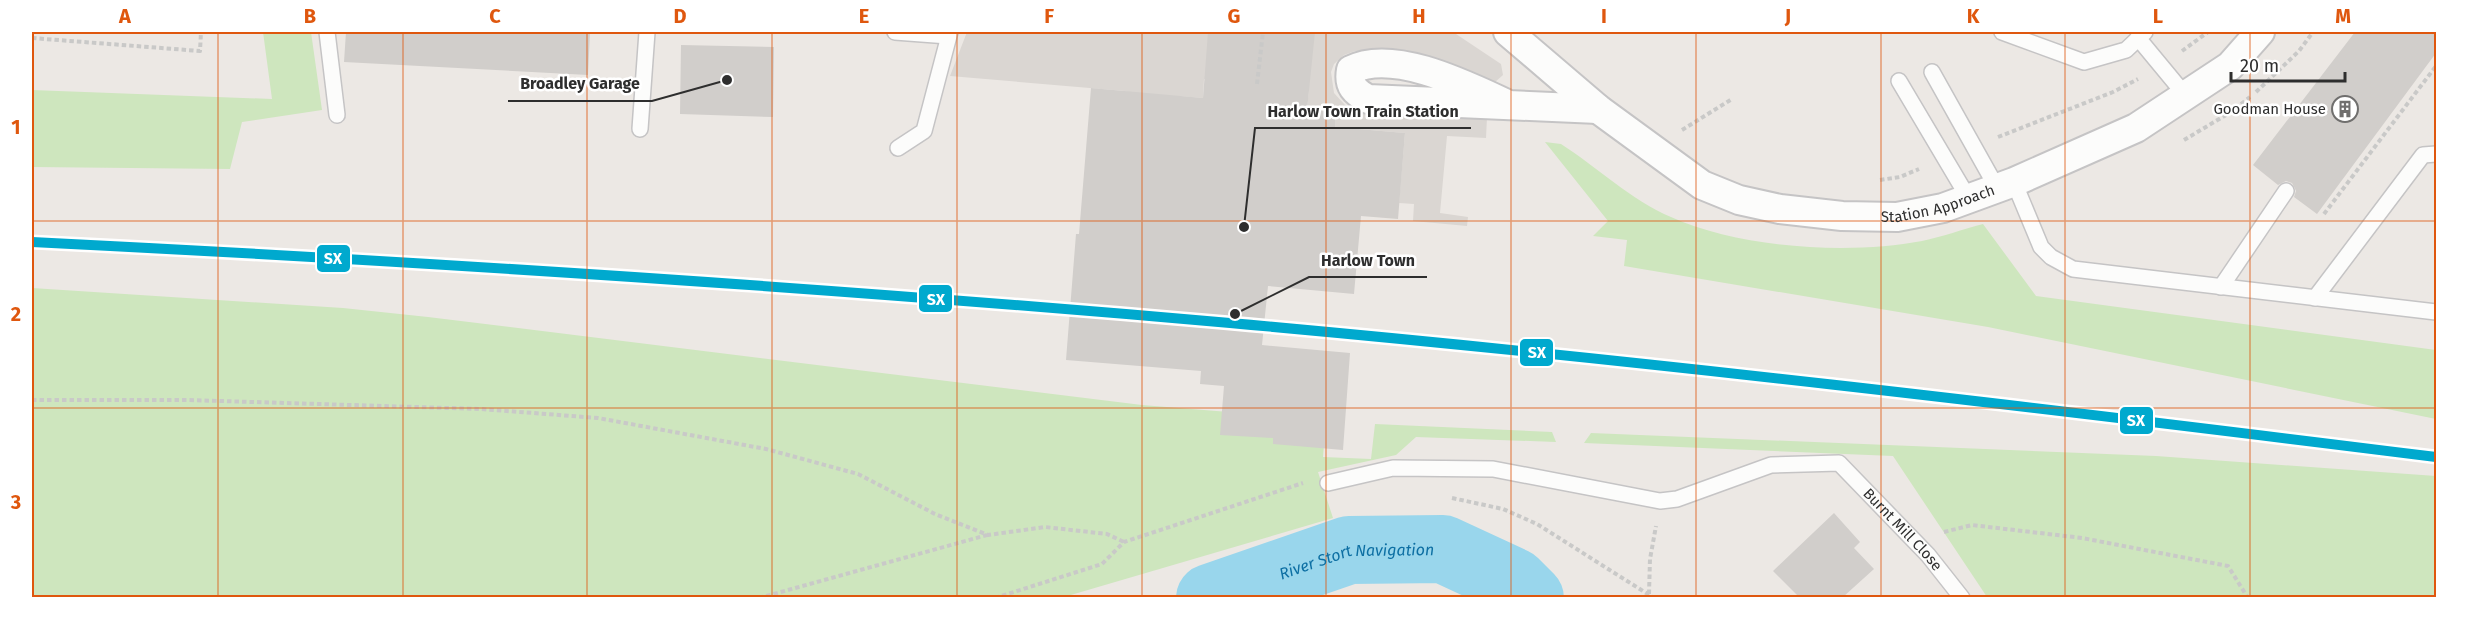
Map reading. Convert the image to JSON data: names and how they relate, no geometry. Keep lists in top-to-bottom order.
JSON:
{
  "streets": {
    "street": ["Station Approach"],
    "lane": ["Burnt Mill Close"]
  },
  "water": ["River Stort Navigation"],
  "places": {
    "other": ["Broadley Garage", "Harlow Town Train Station", "Harlow Town"],
    "building": ["Goodman House"]
  },
  "lines": ["transit line SX"],
  "scale_bar": "20 m",
  "grid": {
    "columns": [
      "A",
      "B",
      "C",
      "D",
      "E",
      "F",
      "G",
      "H",
      "I",
      "J",
      "K",
      "L",
      "M"
    ],
    "rows": ["1", "2", "3"]
  }
}
